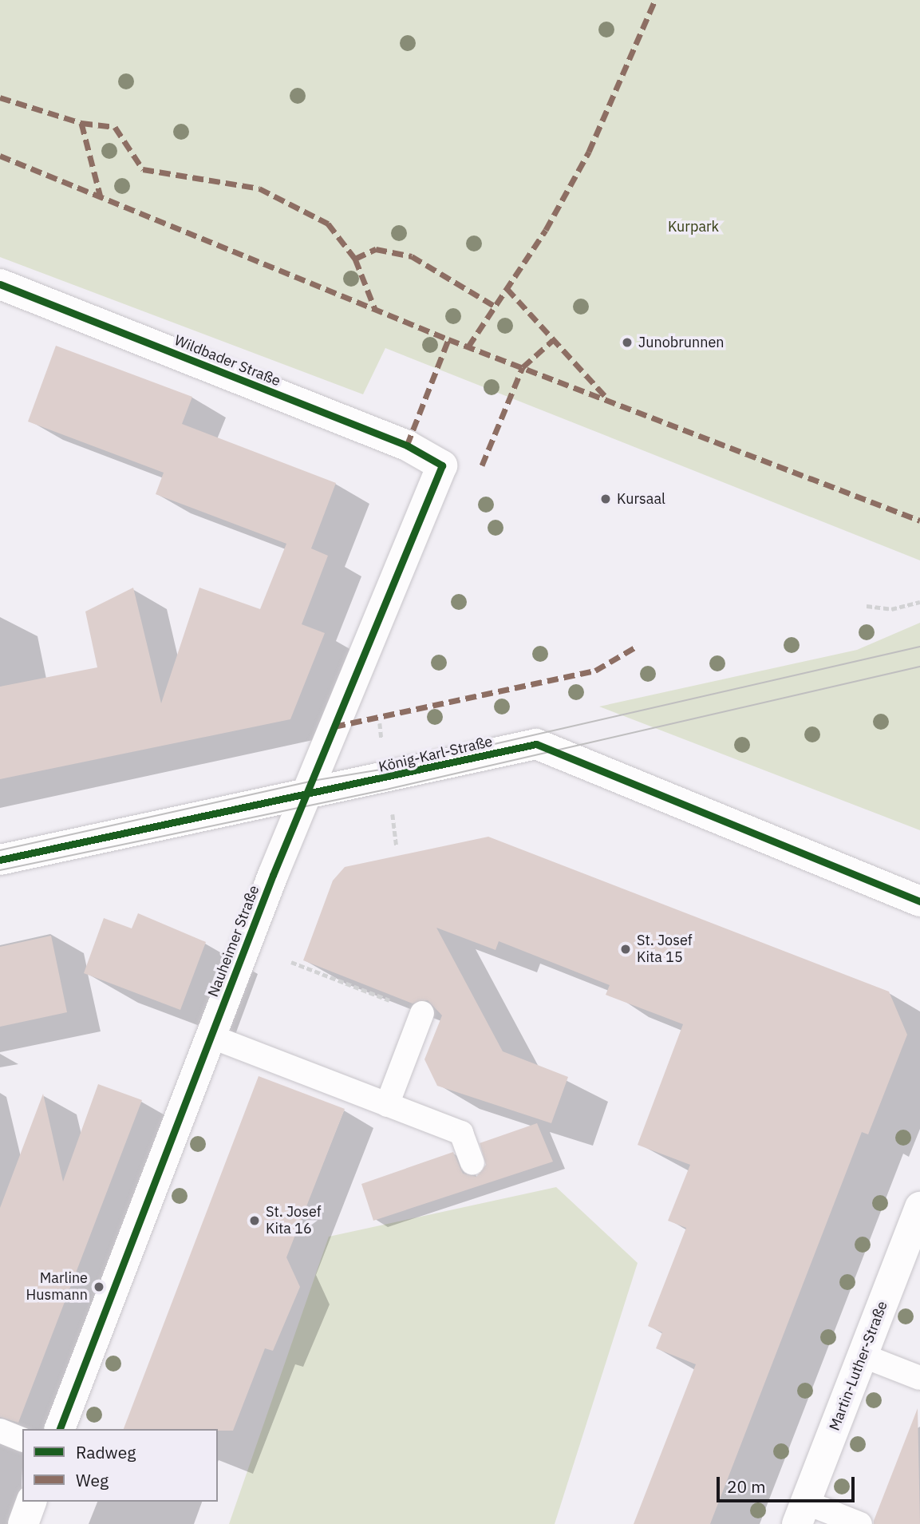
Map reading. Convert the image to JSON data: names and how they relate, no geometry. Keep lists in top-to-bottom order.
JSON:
{
  "streets": {
    "street": [
      "Wildbader Straße",
      "König-Karl-Straße",
      "Nauheimer Straße",
      "Martin-Luther-Straße"
    ]
  },
  "crossings": [
    ["Wildbader Straße", "Nauheimer Straße"],
    ["König-Karl-Straße", "Nauheimer Straße"]
  ],
  "parks": ["Kurpark"],
  "places": [
    "Junobrunnen",
    "Kursaal",
    "St. Josef Kita 15",
    "St. Josef Kita 16",
    "Marline Husmann"
  ],
  "legend": ["Radweg", "Weg"],
  "scale_bar": "20 m"
}
